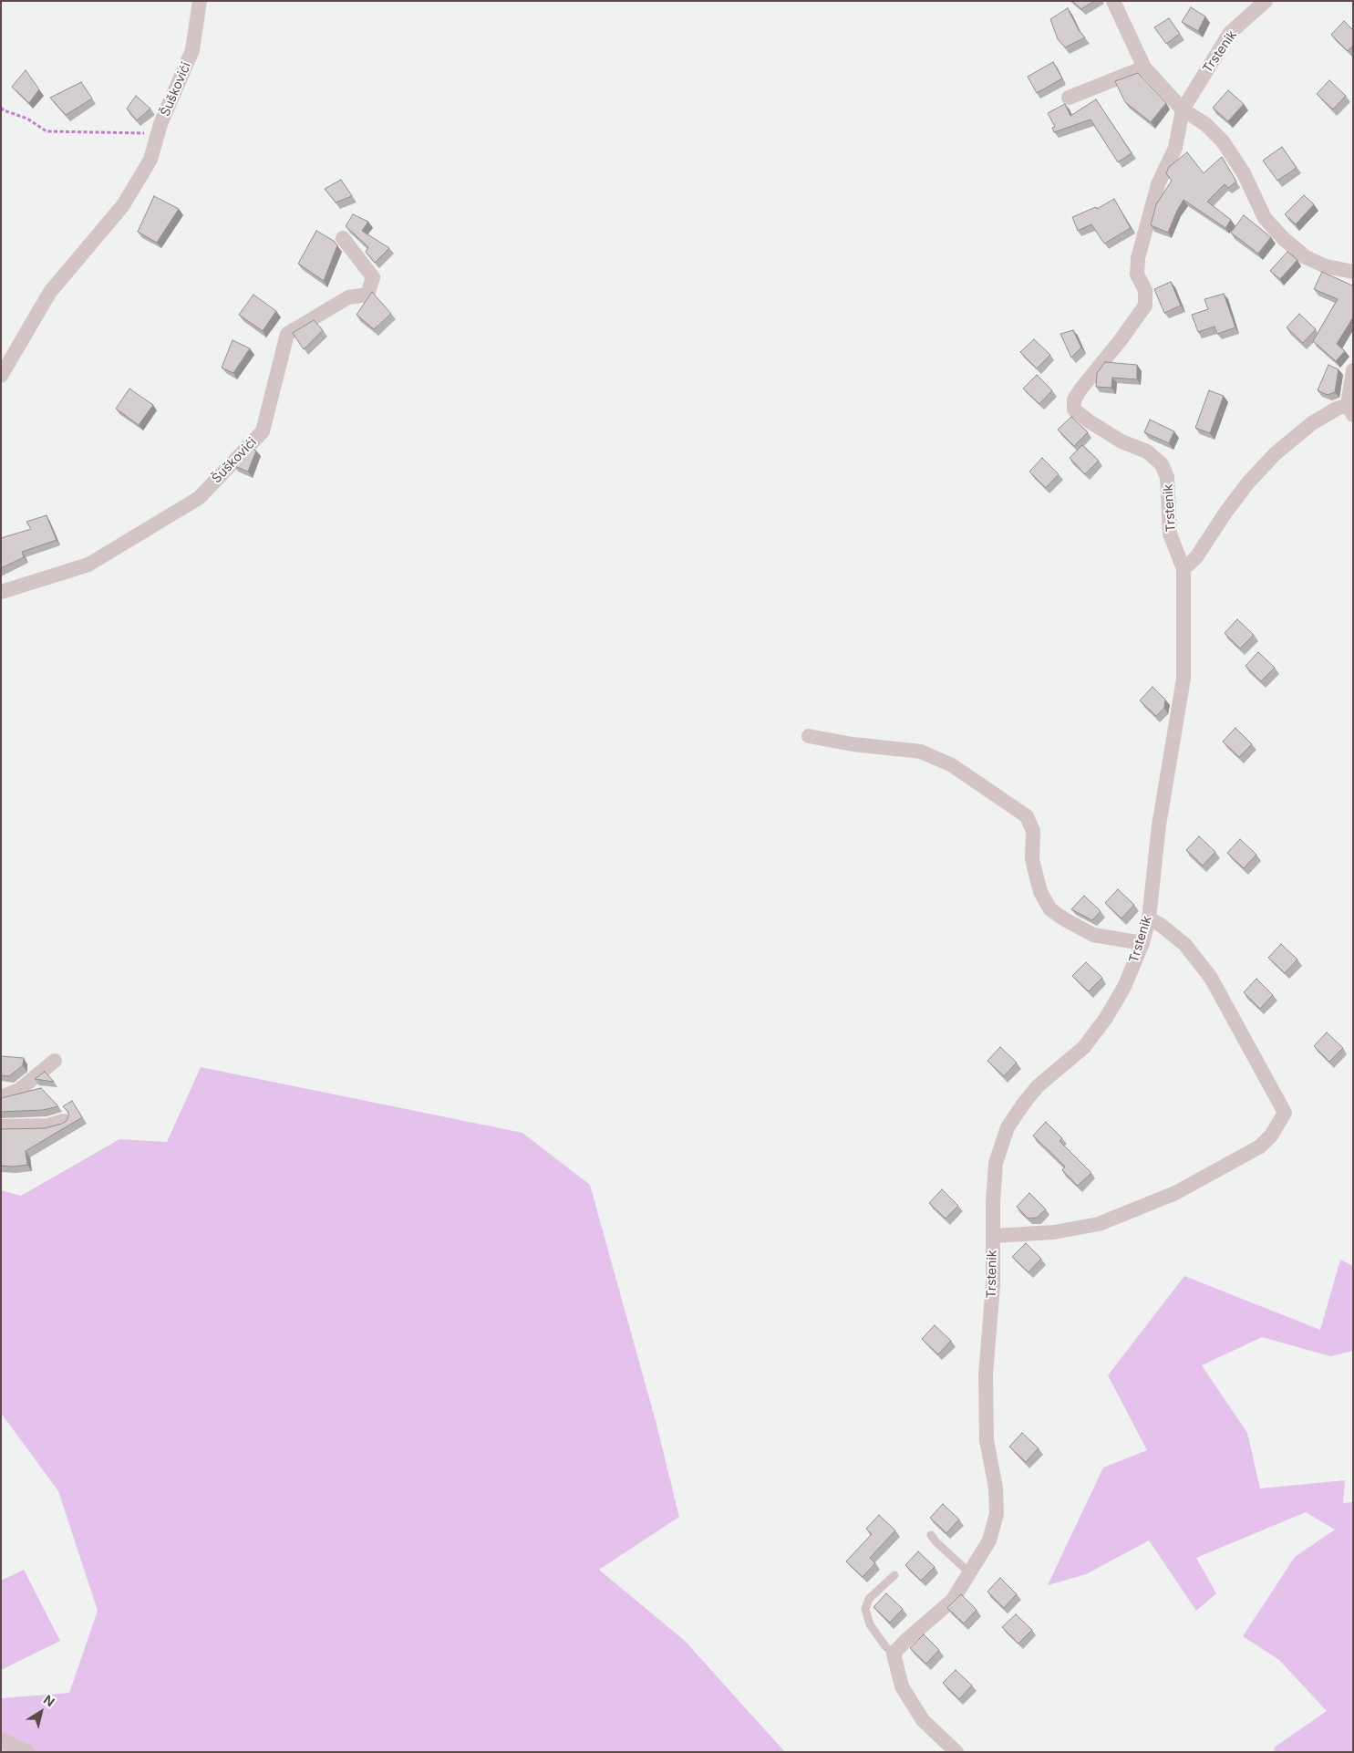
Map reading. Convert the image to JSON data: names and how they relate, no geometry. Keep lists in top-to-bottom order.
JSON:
{
  "streets": {
    "street": ["Trstenik", "Šuškovići"]
  },
  "north": "top right"
}
